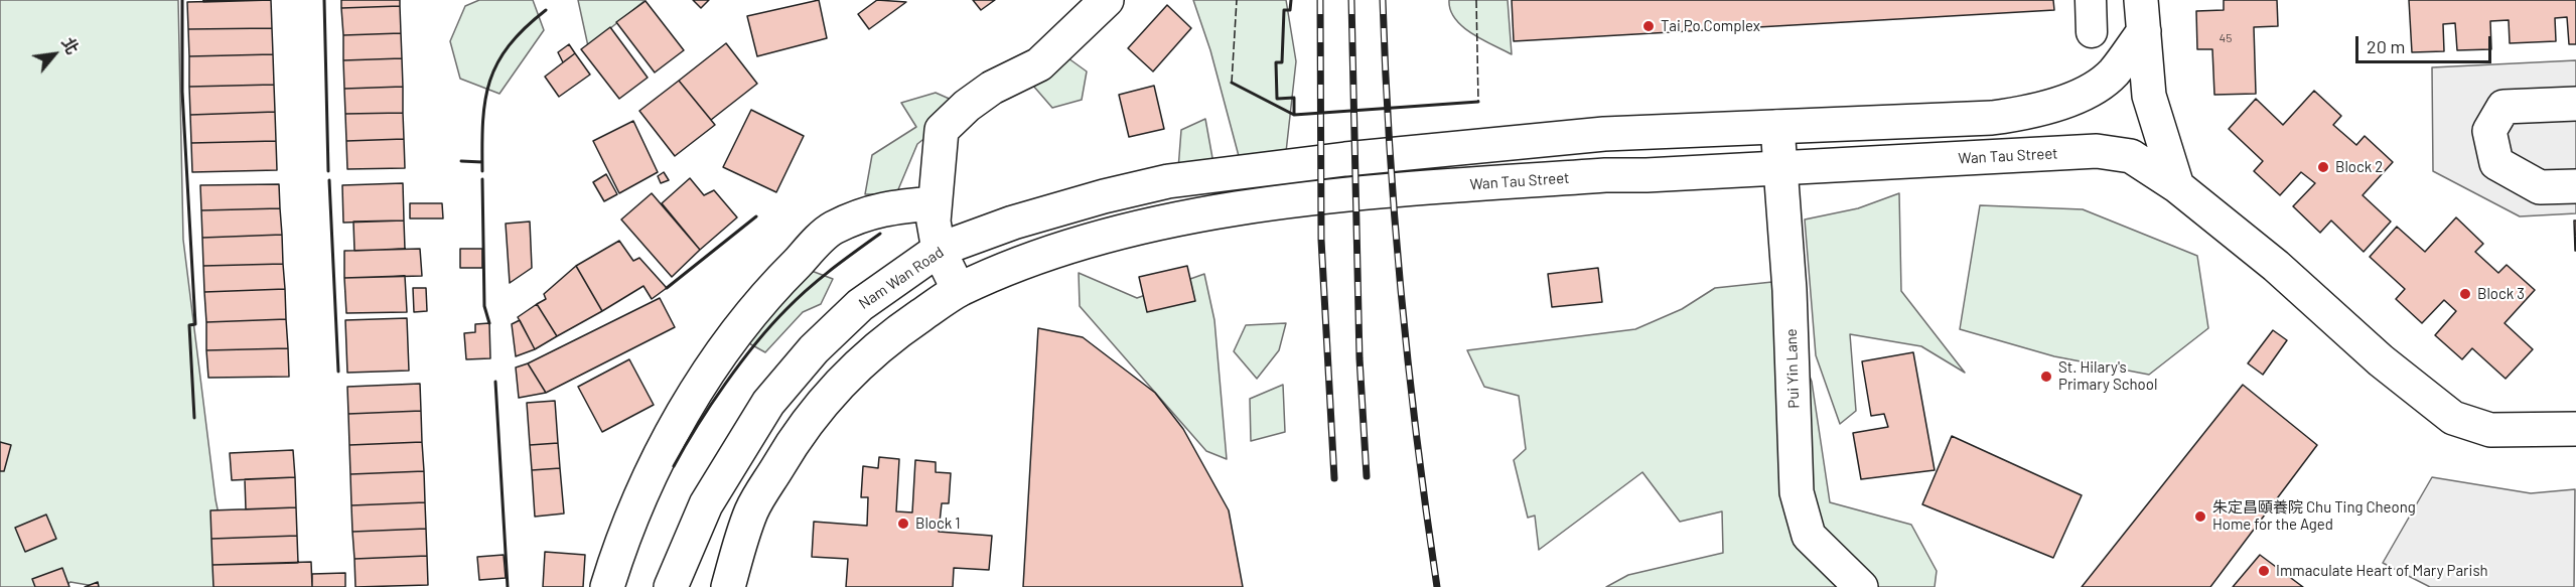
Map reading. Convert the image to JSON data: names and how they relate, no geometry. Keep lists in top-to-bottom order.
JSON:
{
  "streets": {
    "main road": ["Wan Tau Street", "Nam Wan Road", "Pui Yin Lane"]
  },
  "crossings": [
    ["Wan Tau Street", "Pui Yin Lane"],
    ["Nam Wan Road", "Pui Yin Lane"]
  ],
  "places": [
    "Tai Po Complex",
    "Block 2",
    "Block 3",
    "St. Hilary's Primary School",
    "朱定昌頤養院 Chu Ting Cheong Home for the Aged",
    "Block 1",
    "Immaculate Heart of Mary Parish"
  ],
  "house_numbers": ["45"],
  "scale_bar": "20 m",
  "north": "top right"
}
